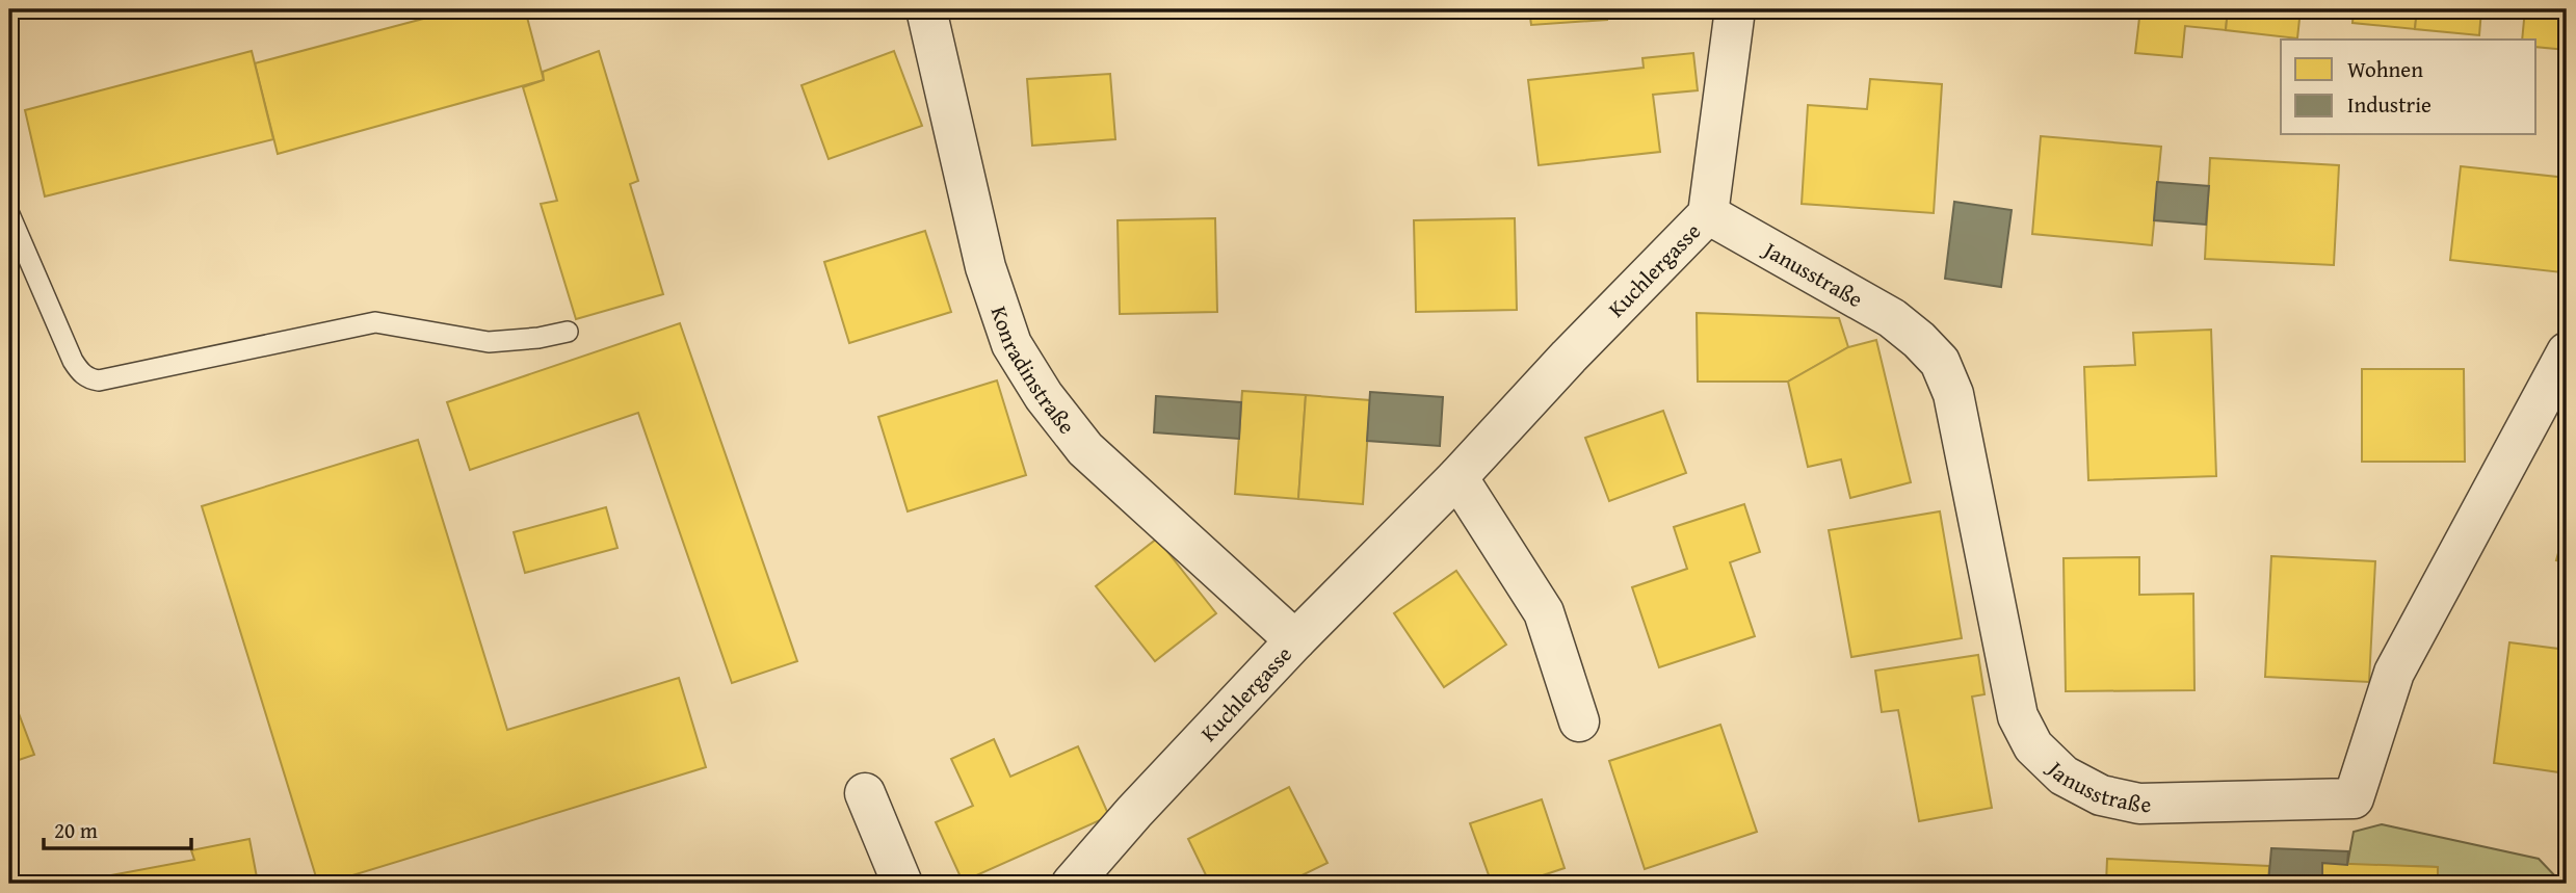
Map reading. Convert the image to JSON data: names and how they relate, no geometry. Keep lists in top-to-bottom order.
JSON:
{
  "streets": {
    "street": ["Kuchlergasse", "Janusstraße", "Konradinstraße"]
  },
  "crossings": [
    ["Kuchlergasse", "Janusstraße"],
    ["Kuchlergasse", "Konradinstraße"]
  ],
  "legend": ["Wohnen", "Industrie"],
  "scale_bar": "20 m"
}
